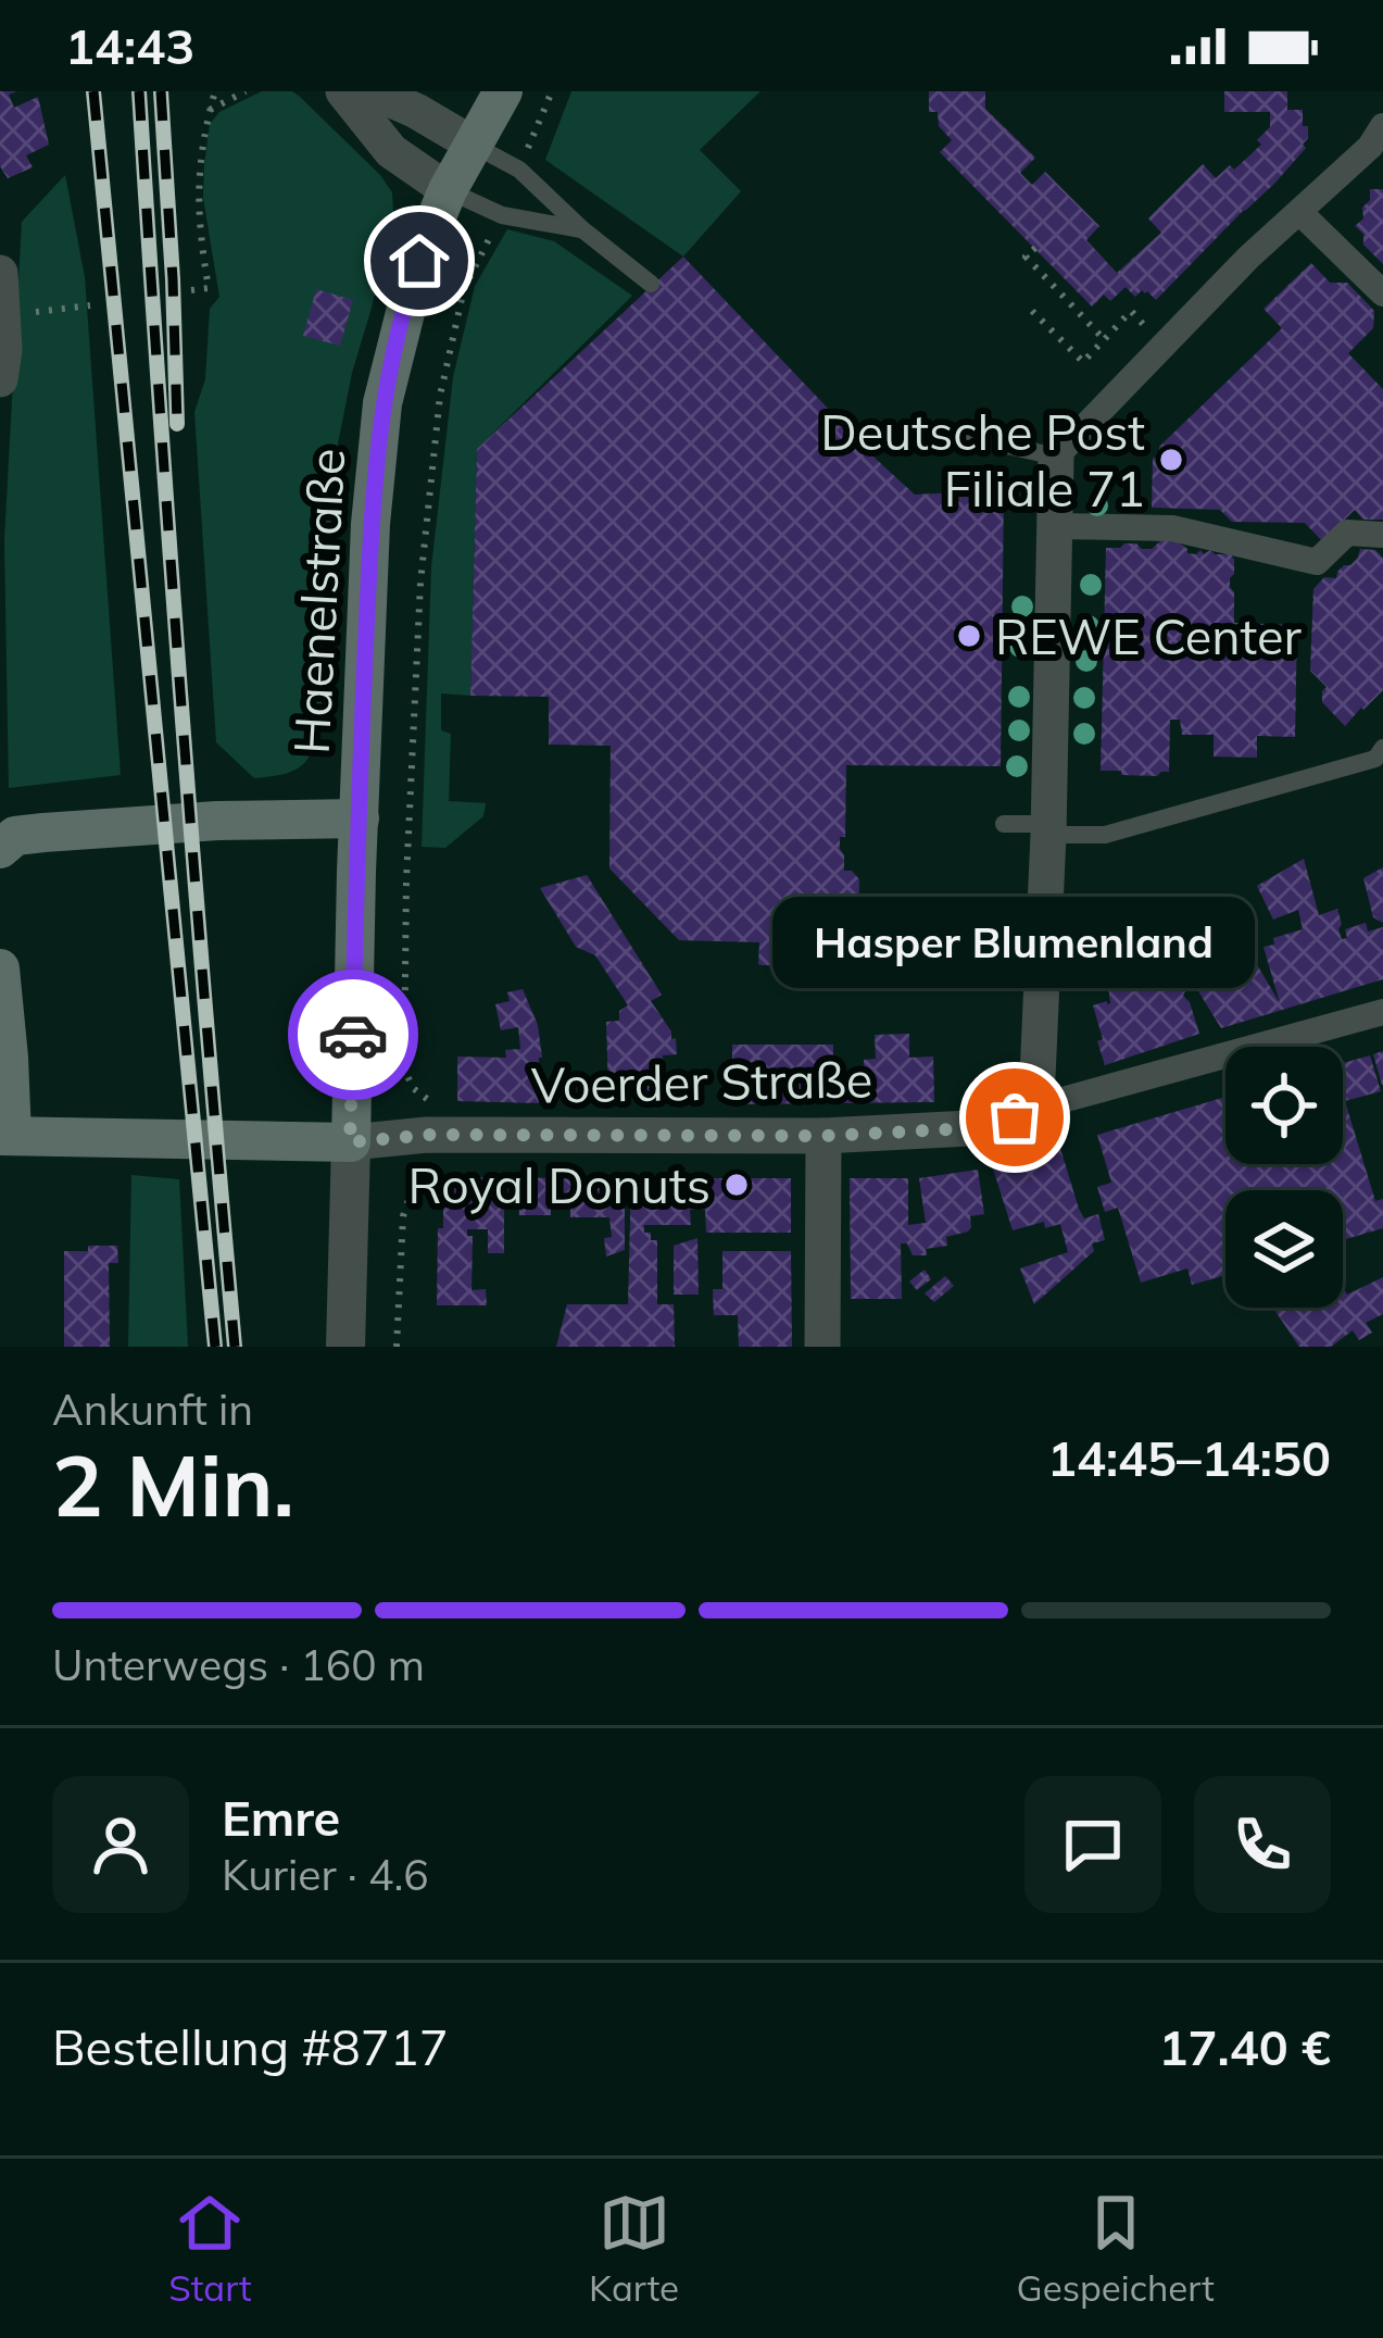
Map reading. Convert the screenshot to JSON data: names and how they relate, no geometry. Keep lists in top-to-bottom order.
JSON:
{
  "streets": {
    "main road": ["Haenelstraße", "Voerder Straße"]
  },
  "crossings": [
    ["Haenelstraße", "Voerder Straße"]
  ],
  "places": [
    "Deutsche Post Filiale 71",
    "REWE Center",
    "Hasper Blumenland",
    "Royal Donuts"
  ],
  "page": {
    "status": "14:43",
    "bubble": "Hasper Blumenland",
    "heading": ["2 Min.", "Ankunft in", "14:45–14:50"],
    "panel": [
      "Emre",
      "Kurier · 4.6",
      "Bestellung #8717",
      "17.40 €"
    ],
    "bar": "Unterwegs · 160 m",
    "tabs": ["Start", "Karte", "Gespeichert"]
  }
}
